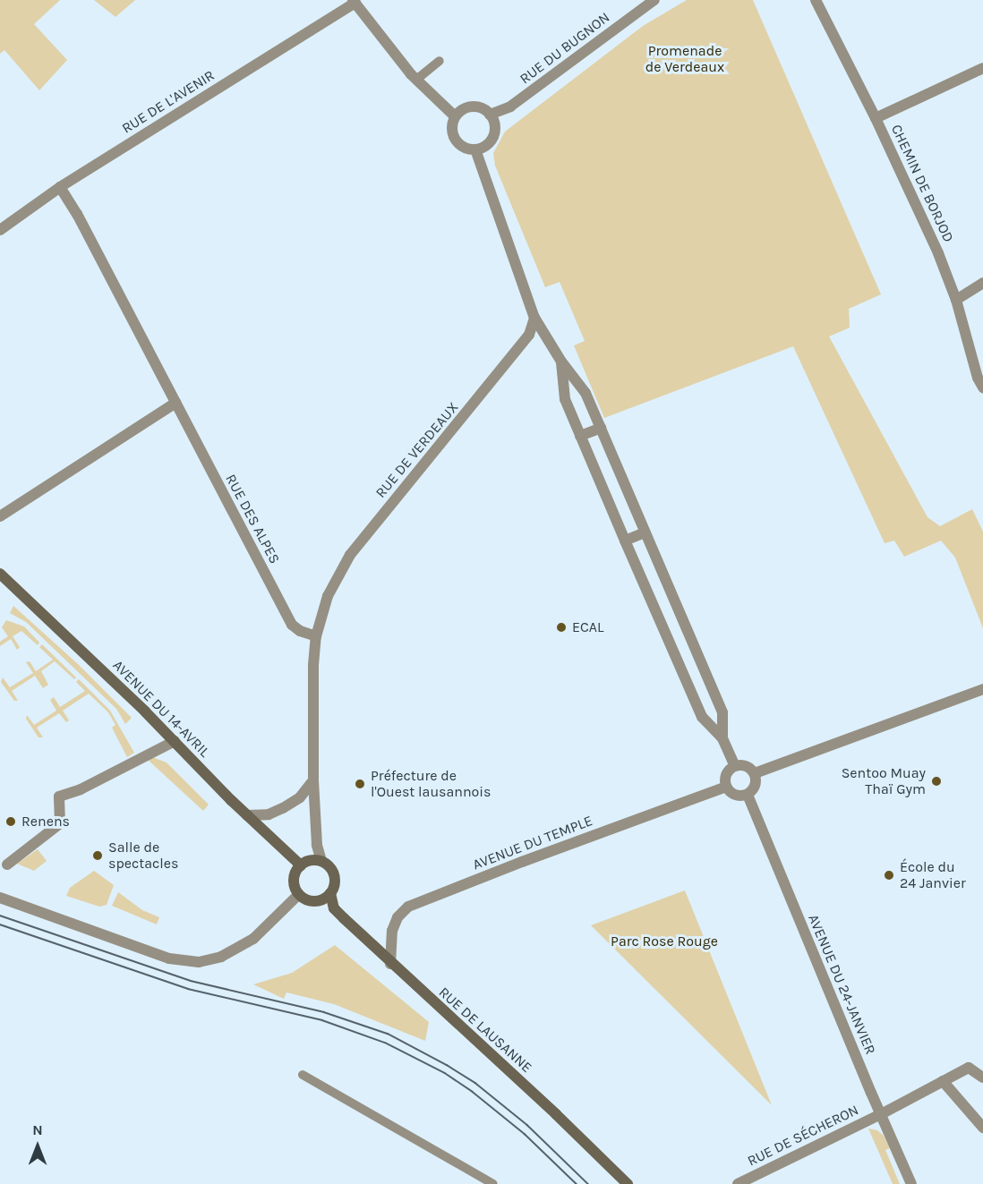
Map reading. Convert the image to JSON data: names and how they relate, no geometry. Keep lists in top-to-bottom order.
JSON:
{
  "streets": {
    "main road": ["AVENUE DU 14-AVRIL", "RUE DE LAUSANNE"],
    "street": [
      "RUE DU BUGNON",
      "RUE DE L'AVENIR",
      "CHEMIN DE BORJOD",
      "RUE DE VERDEAUX",
      "RUE DES ALPES",
      "AVENUE DU TEMPLE",
      "AVENUE DU 24-JANVIER",
      "RUE DE SÉCHERON"
    ]
  },
  "crossings": [
    ["RUE DE L'AVENIR", "RUE DES ALPES"],
    ["RUE DE VERDEAUX", "RUE DES ALPES"],
    ["RUE DE VERDEAUX", "AVENUE DU 14-AVRIL"],
    ["RUE DE VERDEAUX", "RUE DE LAUSANNE"],
    ["AVENUE DU 14-AVRIL", "RUE DE LAUSANNE"],
    ["AVENUE DU TEMPLE", "AVENUE DU 24-JANVIER"],
    ["AVENUE DU TEMPLE", "RUE DE LAUSANNE"],
    ["AVENUE DU 24-JANVIER", "RUE DE SÉCHERON"]
  ],
  "parks": ["Promenade de Verdeaux", "Parc Rose Rouge"],
  "places": [
    "ECAL",
    "Sentoo Muay Thaï Gym",
    "Préfecture de l'Ouest lausannois",
    "Renens",
    "Salle de spectacles",
    "École du 24 Janvier"
  ],
  "north": "top"
}
